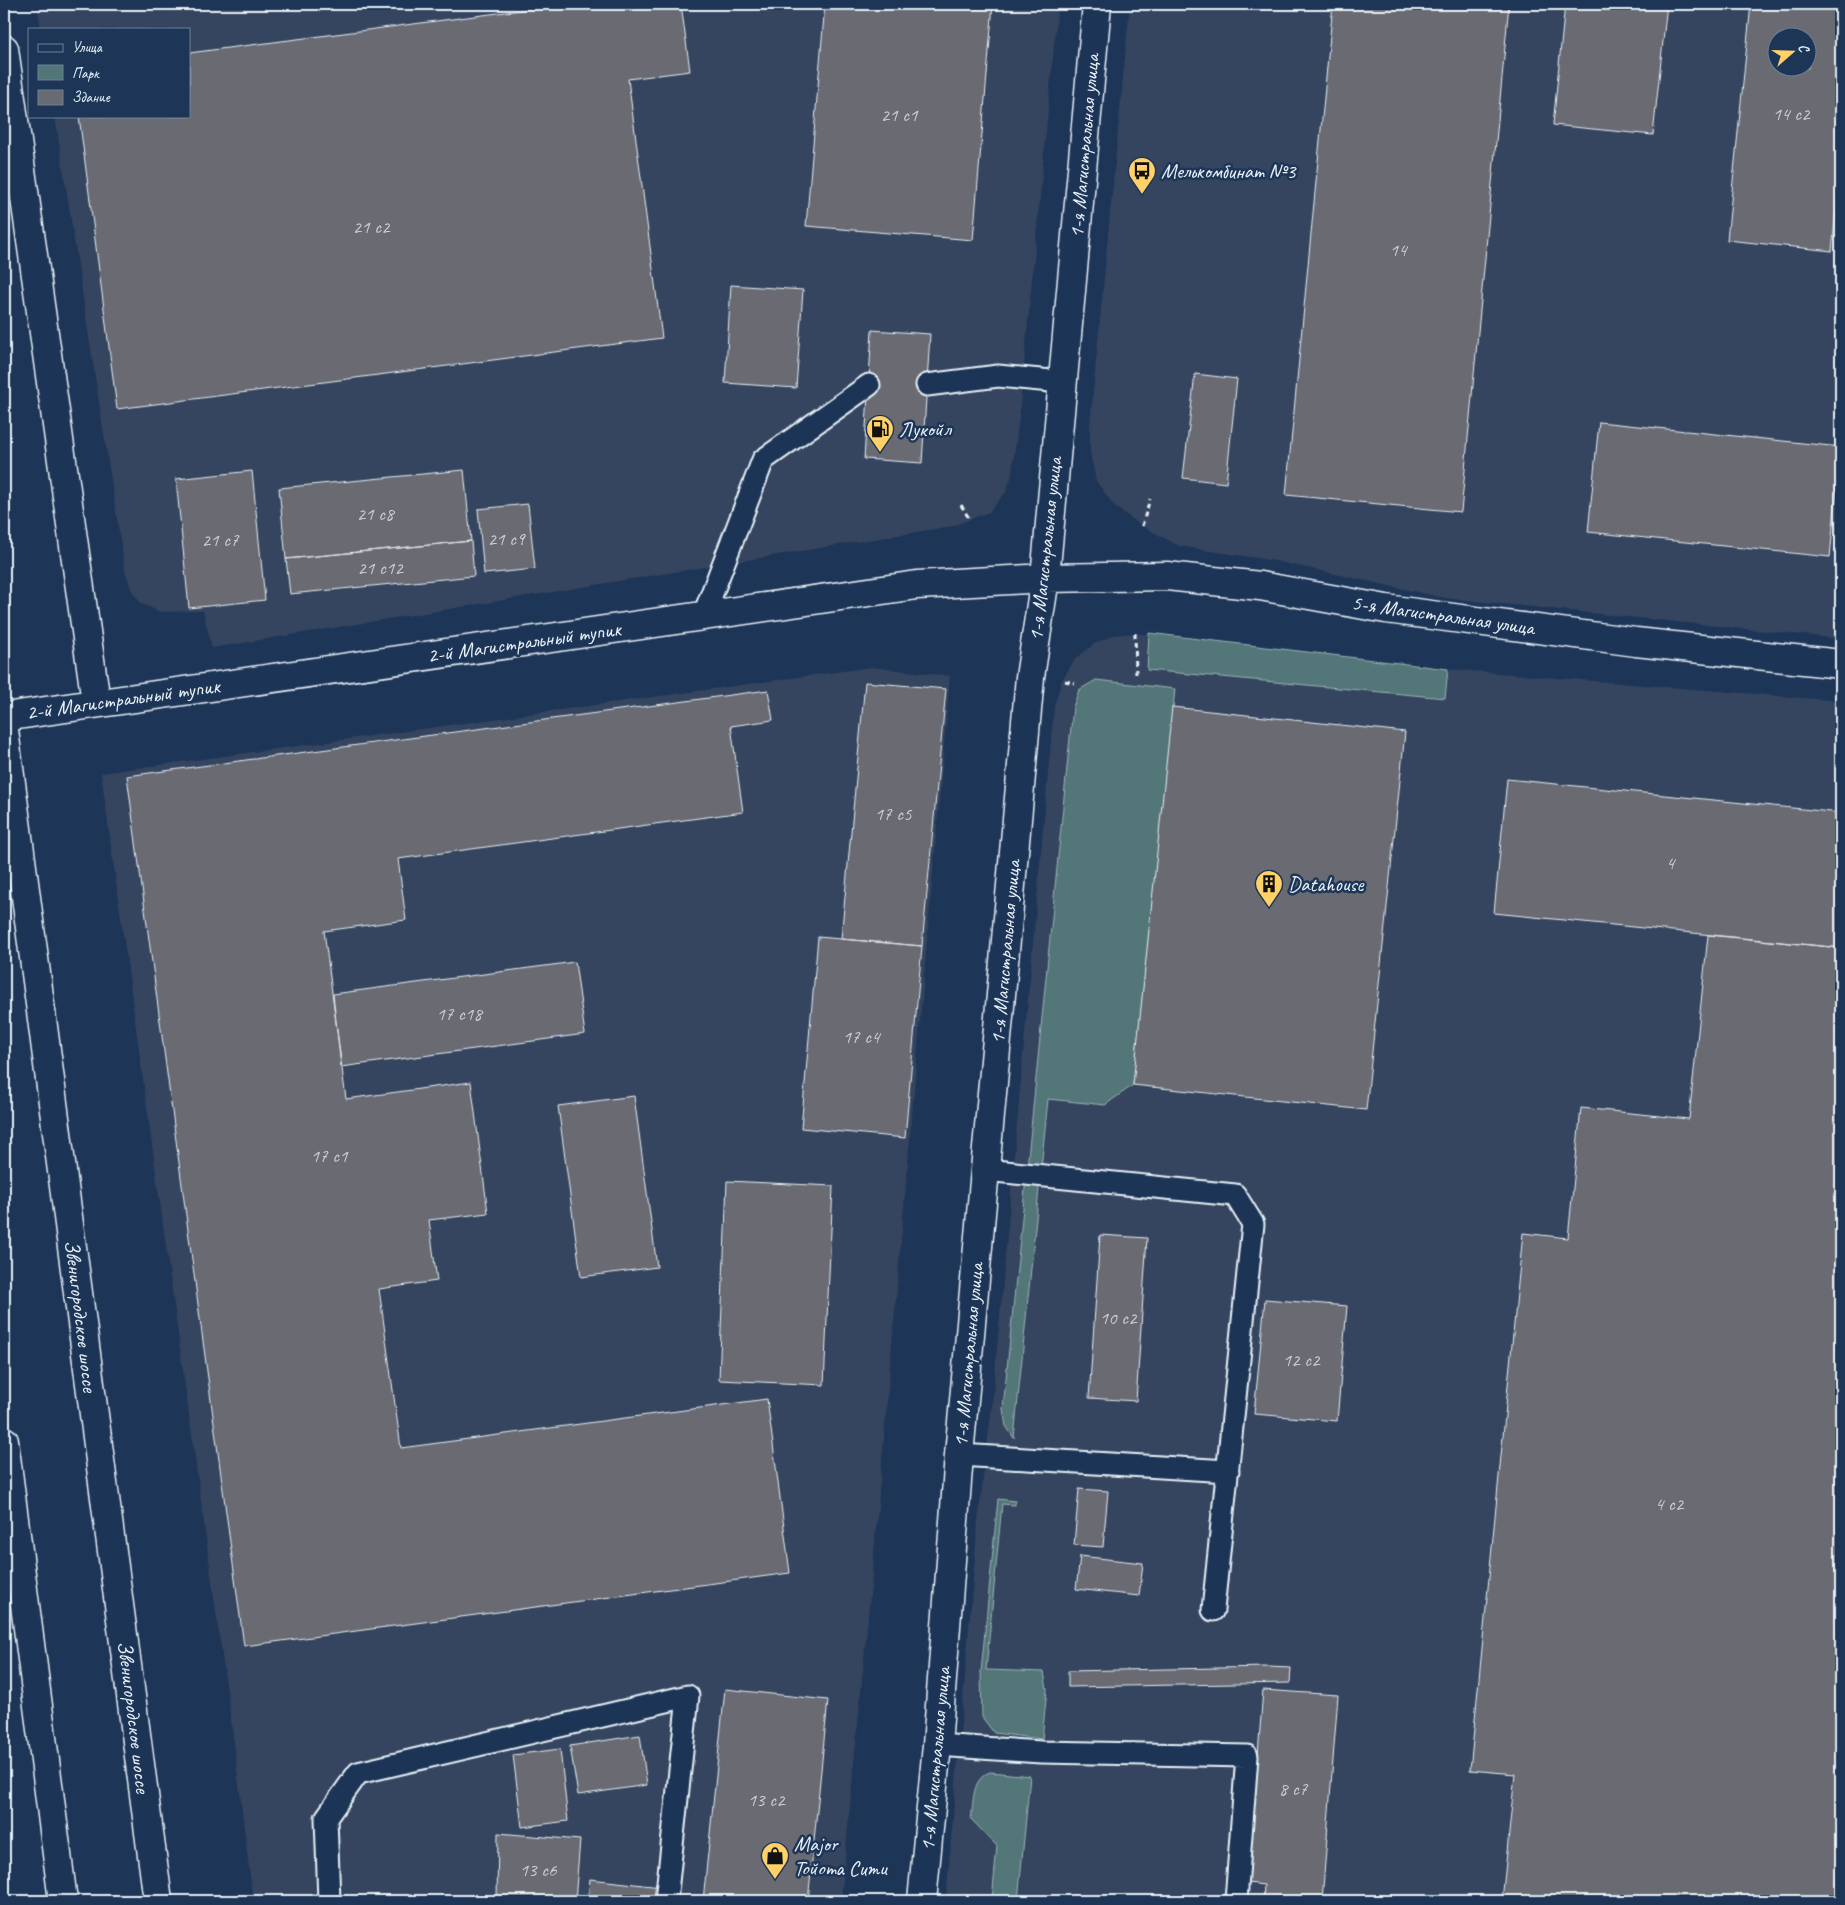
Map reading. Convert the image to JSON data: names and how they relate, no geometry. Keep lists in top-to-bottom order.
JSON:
{
  "streets": {
    "street": [
      "1-я Магистральная улица",
      "5-я Магистральная улица",
      "2-й Магистральный тупик",
      "Звенигородское шоссе"
    ]
  },
  "crossings": [
    ["1-я Магистральная улица", "5-я Магистральная улица"],
    ["1-я Магистральная улица", "2-й Магистральный тупик"],
    ["5-я Магистральная улица", "2-й Магистральный тупик"]
  ],
  "places": {
    "bus stop": ["Мелькомбинат №3"],
    "fuel station": ["Лукойл"],
    "building": ["Datahouse"],
    "shop": ["Major Тойота Сити"]
  },
  "house_numbers": [
    "14 с2",
    "21 с1",
    "21 с2",
    "14",
    "21 с8",
    "21 с9",
    "21 с7",
    "21 с12",
    "17 с5",
    "4",
    "17 с18",
    "17 с4",
    "17 с1",
    "10 с2",
    "12 с2",
    "4 с2",
    "8 с7",
    "13 с2",
    "13 с6"
  ],
  "legend": ["Улица", "Парк", "Здание"],
  "north": "right"
}
